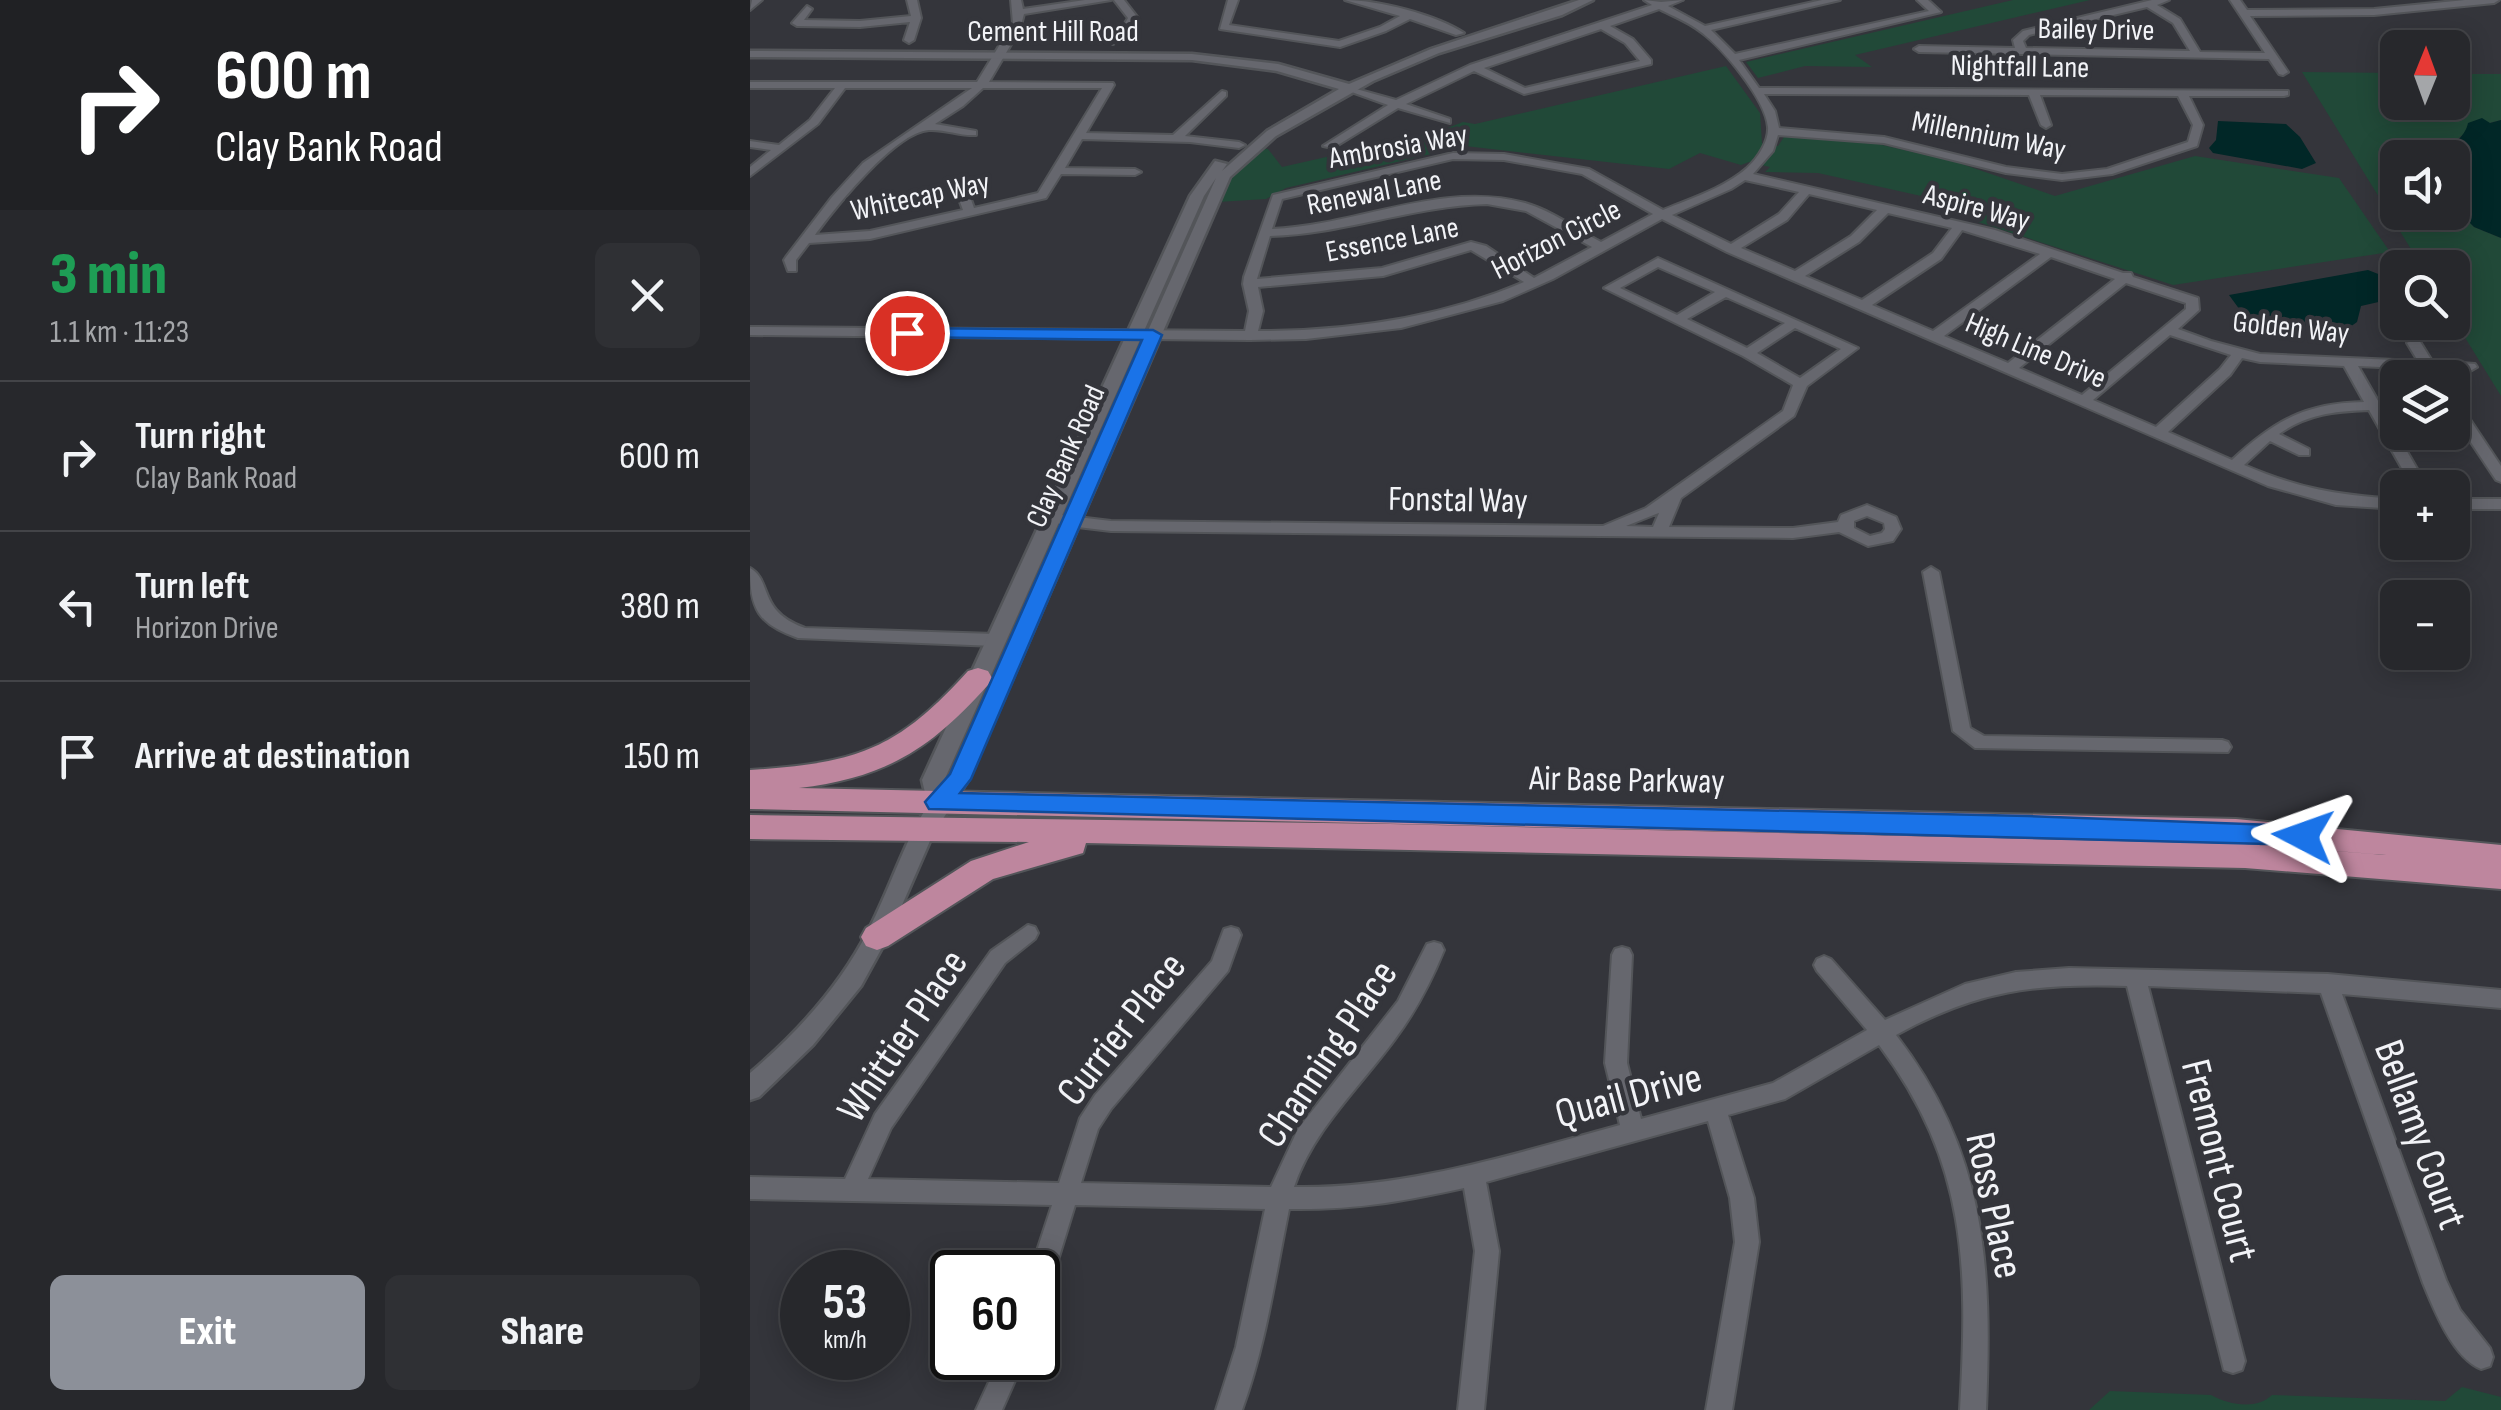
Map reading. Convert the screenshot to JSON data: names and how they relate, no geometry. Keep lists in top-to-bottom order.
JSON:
{
  "streets": {
    "main road": ["Air Base Parkway"],
    "street": [
      "Bailey Drive",
      "Cement Hill Road",
      "Nightfall Lane",
      "Millennium Way",
      "Ambrosia Way",
      "Renewal Lane",
      "Whitecap Way",
      "Aspire Way",
      "Essence Lane",
      "Horizon Circle",
      "Golden Way",
      "High Line Drive",
      "Clay Bank Road",
      "Fonstal Way",
      "Currier Place",
      "Whittier Place",
      "Channing Place",
      "Quail Drive",
      "Bellamy Court",
      "Fremont Court",
      "Ross Place"
    ]
  },
  "crossings": [
    ["Cement Hill Road", "Clay Bank Road"],
    ["Nightfall Lane", "Millennium Way"],
    ["Millennium Way", "Horizon Circle"],
    ["Ambrosia Way", "Renewal Lane"],
    ["Ambrosia Way", "Essence Lane"],
    ["Ambrosia Way", "Horizon Circle"],
    ["Ambrosia Way", "High Line Drive"],
    ["Renewal Lane", "Horizon Circle"],
    ["Aspire Way", "Horizon Circle"],
    ["Aspire Way", "Golden Way"],
    ["Essence Lane", "Horizon Circle"],
    ["Horizon Circle", "High Line Drive"],
    ["Horizon Circle", "Clay Bank Road"],
    ["Clay Bank Road", "Fonstal Way"],
    ["Clay Bank Road", "Air Base Parkway"],
    ["Currier Place", "Quail Drive"],
    ["Whittier Place", "Quail Drive"],
    ["Channing Place", "Quail Drive"],
    ["Quail Drive", "Bellamy Court"],
    ["Quail Drive", "Fremont Court"],
    ["Quail Drive", "Ross Place"]
  ],
  "north": "top",
  "page": {
    "turn": ["600 m", "Clay Bank Road"],
    "map_buttons": ["+", "−"],
    "heading": ["3 min", "1.1 km · 11:23"],
    "list": [
      {
        "name": "Turn right",
        "note": "Clay Bank Road",
        "value": "600 m"
      },
      {
        "name": "Turn left",
        "note": "Horizon Drive",
        "value": "380 m"
      },
      {
        "name": "Arrive at destination",
        "value": "150 m"
      }
    ],
    "speed": "53 km/h",
    "limit": "60",
    "buttons": ["Exit", "Share"]
  }
}
